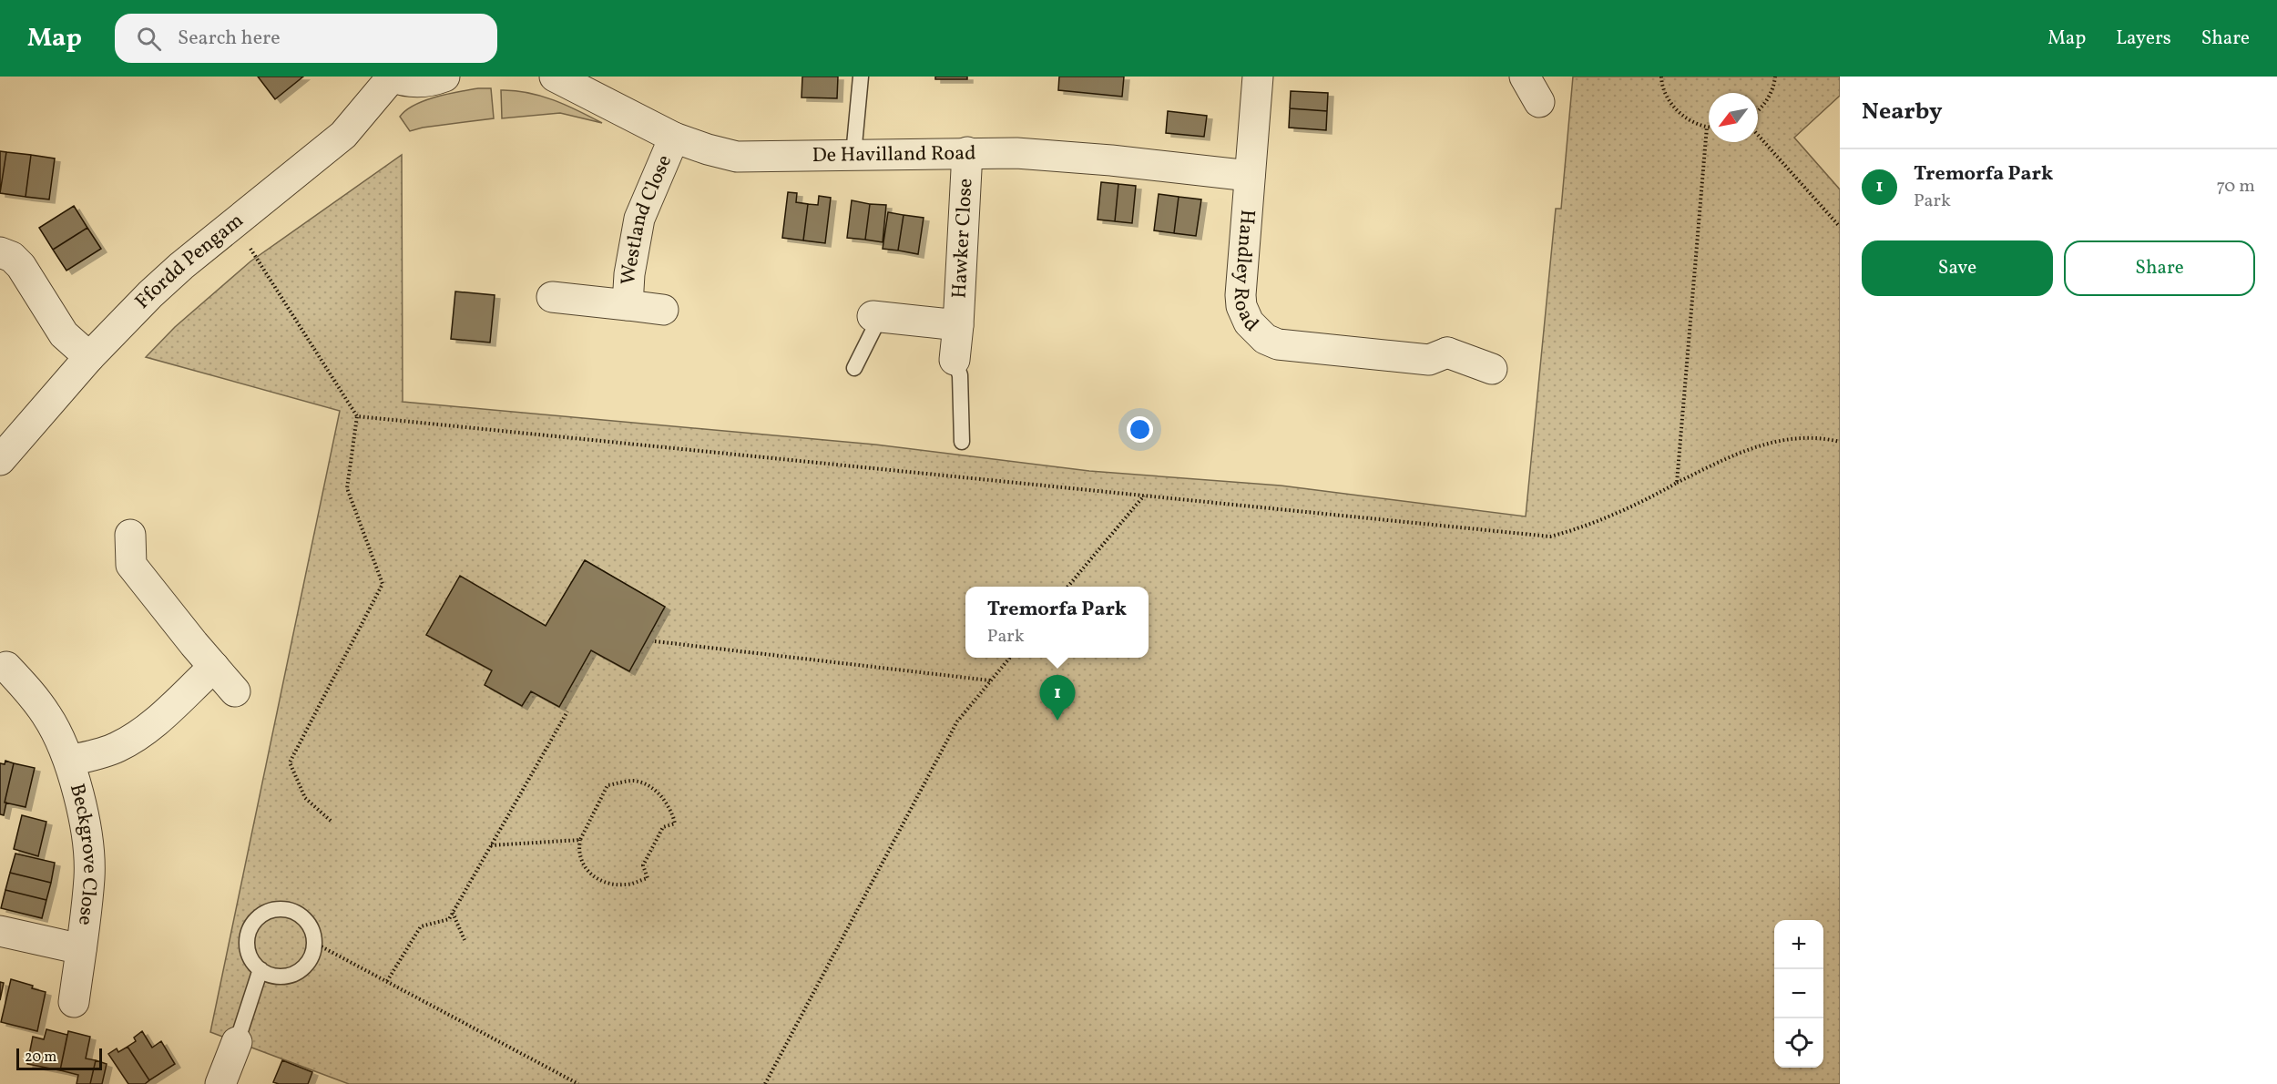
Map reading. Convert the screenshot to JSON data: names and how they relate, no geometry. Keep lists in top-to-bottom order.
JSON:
{
  "streets": {
    "street": [
      "De Havilland Road",
      "Westland Close",
      "Hawker Close",
      "Ffordd Pengam",
      "Handley Road",
      "Beckgrove Close"
    ]
  },
  "crossings": [
    ["De Havilland Road", "Westland Close"],
    ["De Havilland Road", "Hawker Close"],
    ["De Havilland Road", "Handley Road"]
  ],
  "scale_bar": "20 m",
  "north": "bottom left",
  "page": {
    "header": "Map",
    "search": "Search here",
    "nav": ["Map", "Layers", "Share"],
    "heading": "Nearby",
    "list": [
      {
        "mark": "1",
        "name": "Tremorfa Park",
        "note": "Park",
        "value": "70 m"
      }
    ],
    "buttons": ["Save", "Share"],
    "popup": ["Tremorfa Park", "Park"],
    "pins": "1",
    "map_buttons": ["+", "−"],
    "scale": "20 m"
  }
}
